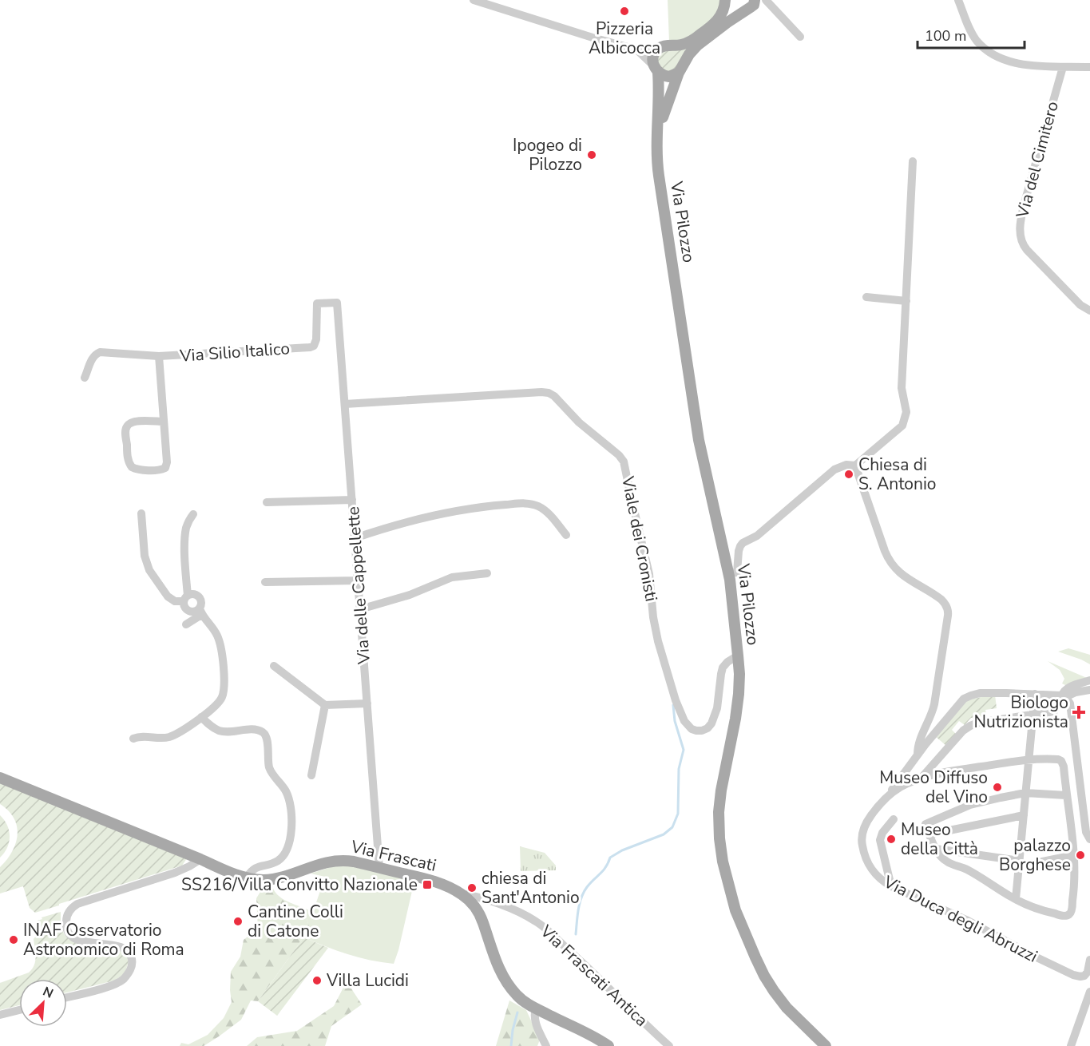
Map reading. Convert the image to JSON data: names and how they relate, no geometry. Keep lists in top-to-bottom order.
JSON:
{
  "streets": {
    "main road": ["Via Pilozzo", "Via Frascati"],
    "street": [
      "Via del Cimitero",
      "Via Silio Italico",
      "Viale dei Cronisti",
      "Via delle Cappellette",
      "Via Duca degli Abruzzi",
      "Via Frascati Antica"
    ]
  },
  "crossings": [
    ["Via Pilozzo", "Viale dei Cronisti"],
    ["Via Silio Italico", "Via delle Cappellette"],
    ["Viale dei Cronisti", "Via delle Cappellette"],
    ["Via delle Cappellette", "Via Frascati"],
    ["Via Frascati", "Via Frascati Antica"]
  ],
  "places": {
    "other": [
      "Pizzeria Albicocca",
      "Ipogeo di Pilozzo",
      "Chiesa di S. Antonio",
      "Museo Diffuso del Vino",
      "Museo della Città",
      "palazzo Borghese",
      "chiesa di Sant'Antonio",
      "Cantine Colli di Catone",
      "INAF Osservatorio Astronomico di Roma",
      "Villa Lucidi"
    ],
    "health": ["Biologo Nutrizionista"],
    "transit": ["SS216/Villa Convitto Nazionale"]
  },
  "scale_bar": "100 m",
  "north": "top right"
}
